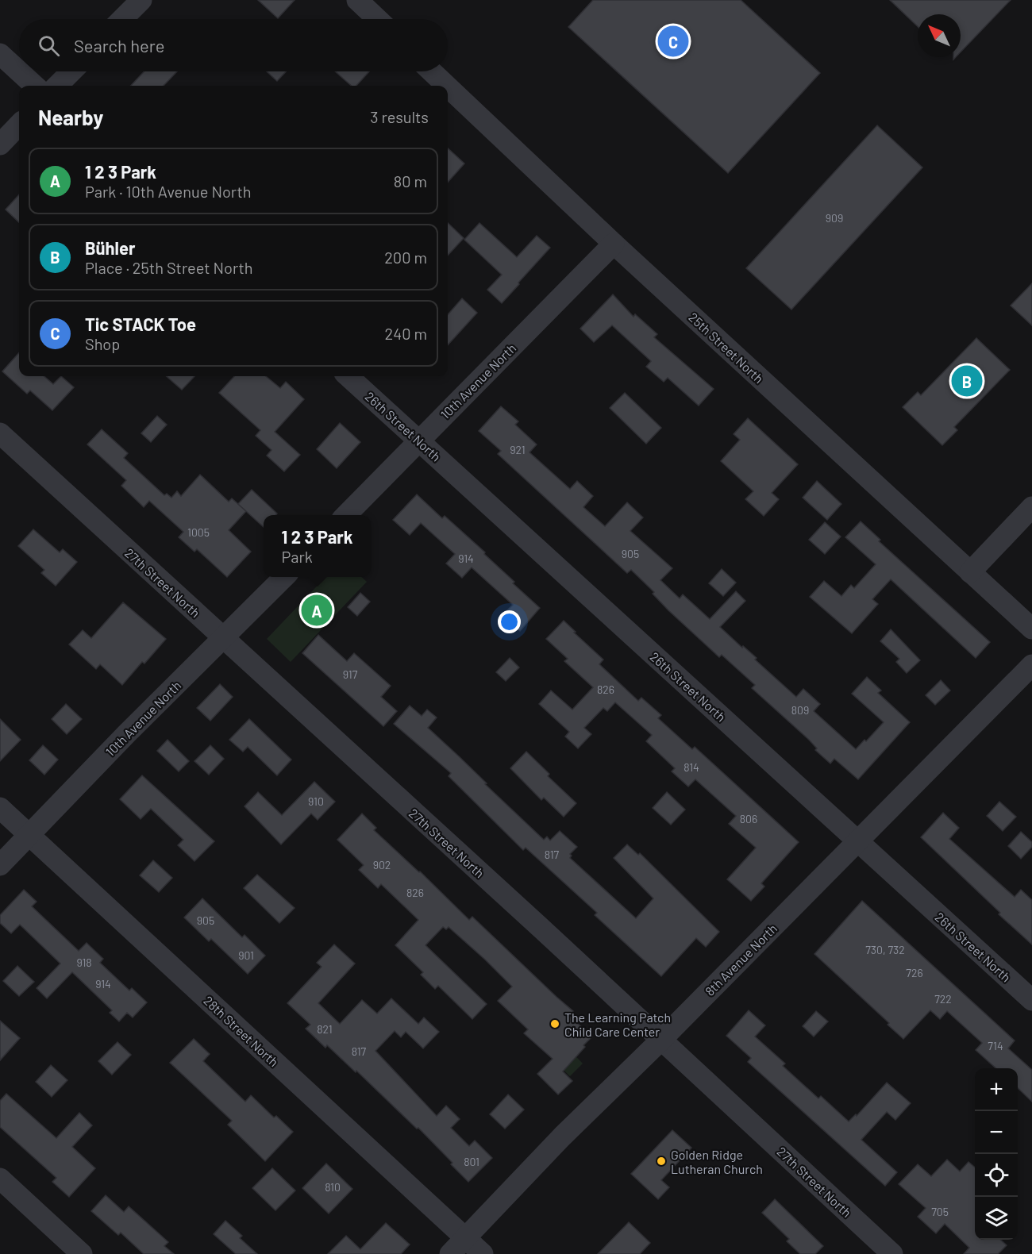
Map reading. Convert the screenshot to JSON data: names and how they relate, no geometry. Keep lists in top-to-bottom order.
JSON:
{
  "streets": {
    "street": [
      "25th Street North",
      "10th Avenue North",
      "26th Street North",
      "27th Street North",
      "8th Avenue North",
      "28th Street North"
    ]
  },
  "crossings": [
    ["25th Street North", "10th Avenue North"],
    ["10th Avenue North", "26th Street North"],
    ["10th Avenue North", "27th Street North"],
    ["10th Avenue North", "28th Street North"],
    ["26th Street North", "8th Avenue North"],
    ["27th Street North", "8th Avenue North"],
    ["8th Avenue North", "28th Street North"]
  ],
  "places": ["The Learning Patch Child Care Center", "Golden Ridge Lutheran Church"],
  "house_numbers": [
    "909",
    "921",
    "1005",
    "905",
    "914",
    "917",
    "826",
    "809",
    "814",
    "910",
    "806",
    "817",
    "902",
    "826",
    "905",
    "730, 732",
    "901",
    "918",
    "726",
    "914",
    "722",
    "821",
    "714",
    "817",
    "801",
    "810",
    "705"
  ],
  "north": "top left",
  "page": {
    "search": "Search here",
    "pins": ["C", "B", "A"],
    "heading": ["Nearby", "3 results"],
    "list": [
      {
        "mark": "A",
        "name": "1 2 3 Park",
        "note": "Park · 10th Avenue North",
        "value": "80 m"
      },
      {
        "mark": "B",
        "name": "Bühler",
        "note": "Place · 25th Street North",
        "value": "200 m"
      },
      {
        "mark": "C",
        "name": "Tic STACK Toe",
        "note": "Shop",
        "value": "240 m"
      }
    ],
    "popup": ["1 2 3 Park", "Park"],
    "map_buttons": ["+", "−"]
  }
}
